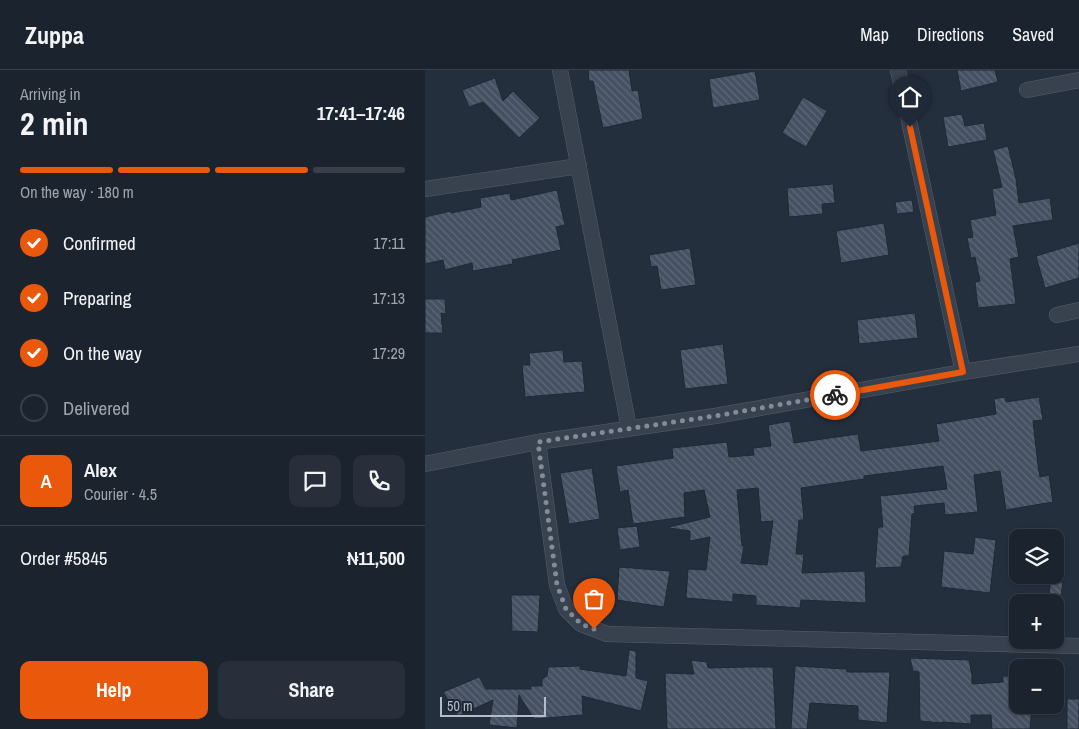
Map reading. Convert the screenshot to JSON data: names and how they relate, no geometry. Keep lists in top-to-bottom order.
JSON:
{
  "scale_bar": "50 m",
  "page": {
    "header": "Zuppa",
    "nav": ["Map", "Directions", "Saved"],
    "heading": ["2 min", "Arriving in", "17:41–17:46"],
    "panel": [
      "Alex",
      "Courier · 4.5",
      "Order #5845",
      "₦11,500"
    ],
    "bar": "On the way · 180 m",
    "list": [
      ["Confirmed", "17:11"],
      ["Preparing", "17:13"],
      ["On the way", "17:29"],
      "Delivered"
    ],
    "round": "A",
    "map_buttons": ["+", "−"],
    "buttons": ["Help", "Share"],
    "scale": "50 m"
  }
}
